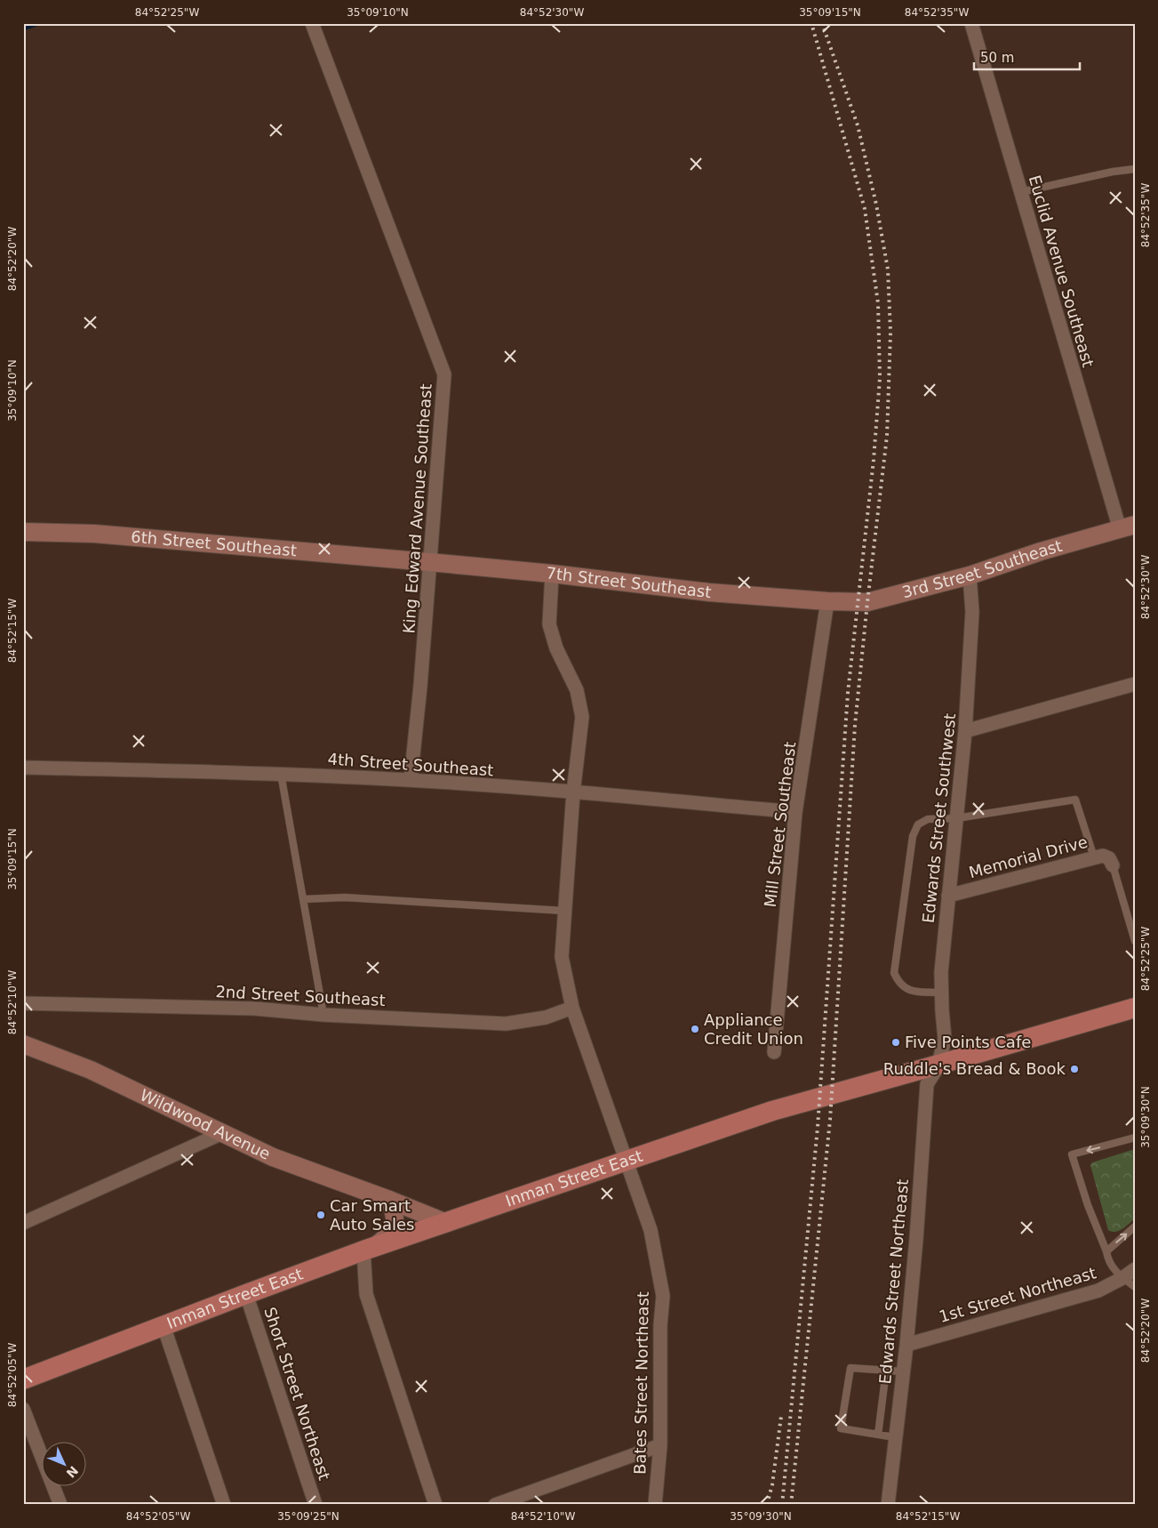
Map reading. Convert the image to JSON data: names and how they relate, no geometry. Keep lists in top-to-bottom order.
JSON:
{
  "streets": {
    "main road": ["Inman Street East"],
    "street": [
      "Euclid Avenue Southeast",
      "King Edward Avenue Southeast",
      "6th Street Southeast",
      "3rd Street Southeast",
      "7th Street Southeast",
      "4th Street Southeast",
      "Edwards Street Southwest",
      "Mill Street Southeast",
      "Memorial Drive",
      "2nd Street Southeast",
      "Wildwood Avenue",
      "Edwards Street Northeast",
      "1st Street Northeast",
      "Bates Street Northeast",
      "Short Street Northeast"
    ]
  },
  "crossings": [
    ["Euclid Avenue Southeast", "3rd Street Southeast"],
    ["King Edward Avenue Southeast", "6th Street Southeast"],
    ["King Edward Avenue Southeast", "7th Street Southeast"],
    ["King Edward Avenue Southeast", "4th Street Southeast"],
    ["6th Street Southeast", "7th Street Southeast"],
    ["3rd Street Southeast", "7th Street Southeast"],
    ["3rd Street Southeast", "Edwards Street Southwest"],
    ["3rd Street Southeast", "Mill Street Southeast"],
    ["7th Street Southeast", "Mill Street Southeast"],
    ["7th Street Southeast", "Bates Street Northeast"],
    ["4th Street Southeast", "Mill Street Southeast"],
    ["4th Street Southeast", "Bates Street Northeast"],
    ["Edwards Street Southwest", "Memorial Drive"],
    ["Edwards Street Southwest", "Inman Street East"],
    ["Edwards Street Southwest", "Edwards Street Northeast"],
    ["2nd Street Southeast", "Bates Street Northeast"],
    ["Wildwood Avenue", "Inman Street East"],
    ["Inman Street East", "Edwards Street Northeast"],
    ["Inman Street East", "Bates Street Northeast"],
    ["Inman Street East", "Short Street Northeast"],
    ["Edwards Street Northeast", "1st Street Northeast"]
  ],
  "places": [
    "Appliance Credit Union",
    "Five Points Cafe",
    "Ruddle's Bread & Book",
    "Car Smart Auto Sales"
  ],
  "scale_bar": "50 m",
  "north": "bottom right",
  "coordinates": [
    "84°52'25\"W",
    "35°09'10\"N",
    "84°52'30\"W",
    "35°09'15\"N",
    "84°52'35\"W",
    "84°52'20\"W",
    "84°52'15\"W",
    "84°52'10\"W",
    "35°09'30\"N",
    "84°52'05\"W",
    "35°09'25\"N"
  ]
}
